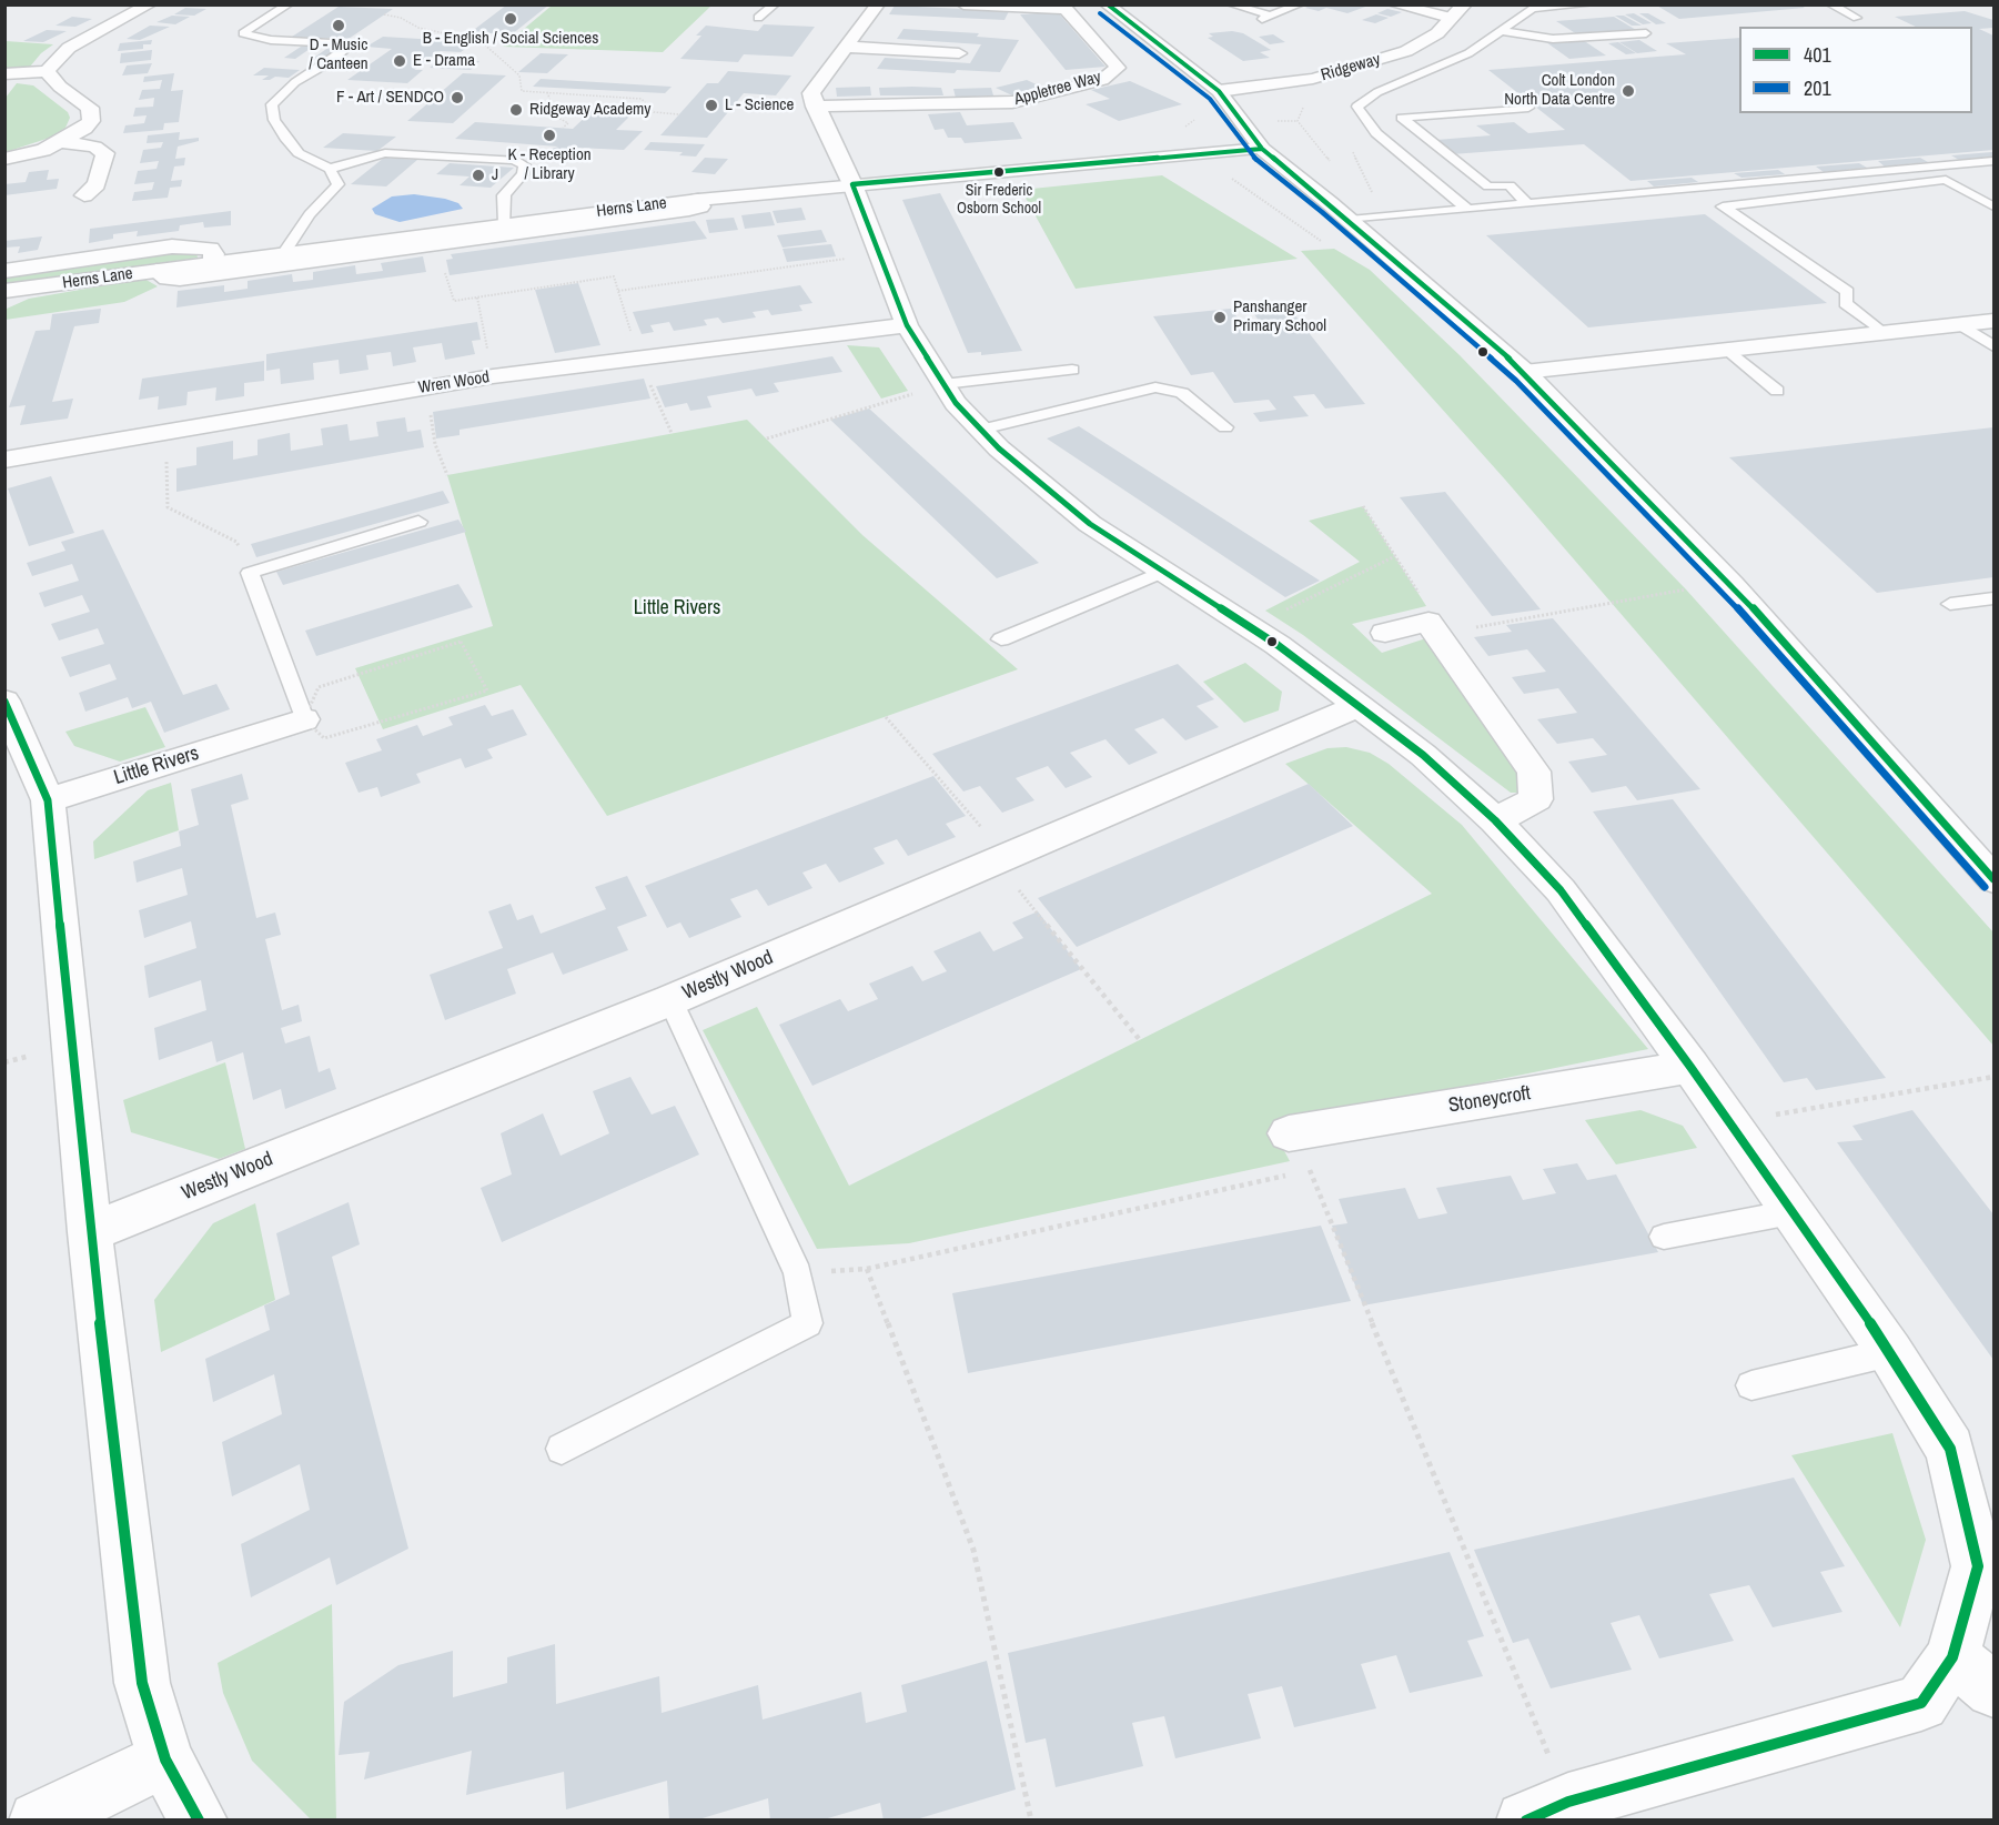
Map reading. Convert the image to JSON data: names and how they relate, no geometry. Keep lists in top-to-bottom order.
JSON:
{
  "streets": {
    "street": [
      "Ridgeway",
      "Appletree Way",
      "Herns Lane",
      "Wren Wood",
      "Little Rivers",
      "Westly Wood",
      "Stoneycroft"
    ]
  },
  "parks": ["Little Rivers"],
  "places": [
    "B - English / Social Sciences",
    "D - Music / Canteen",
    "E - Drama",
    "Colt London North Data Centre",
    "F - Art / SENDCO",
    "L - Science",
    "Ridgeway Academy",
    "K - Reception / Library",
    "Sir Frederic Osborn School",
    "J",
    "Panshanger Primary School"
  ],
  "lines": ["transit line 401", "transit line 201"],
  "legend": ["401", "201"]
}
